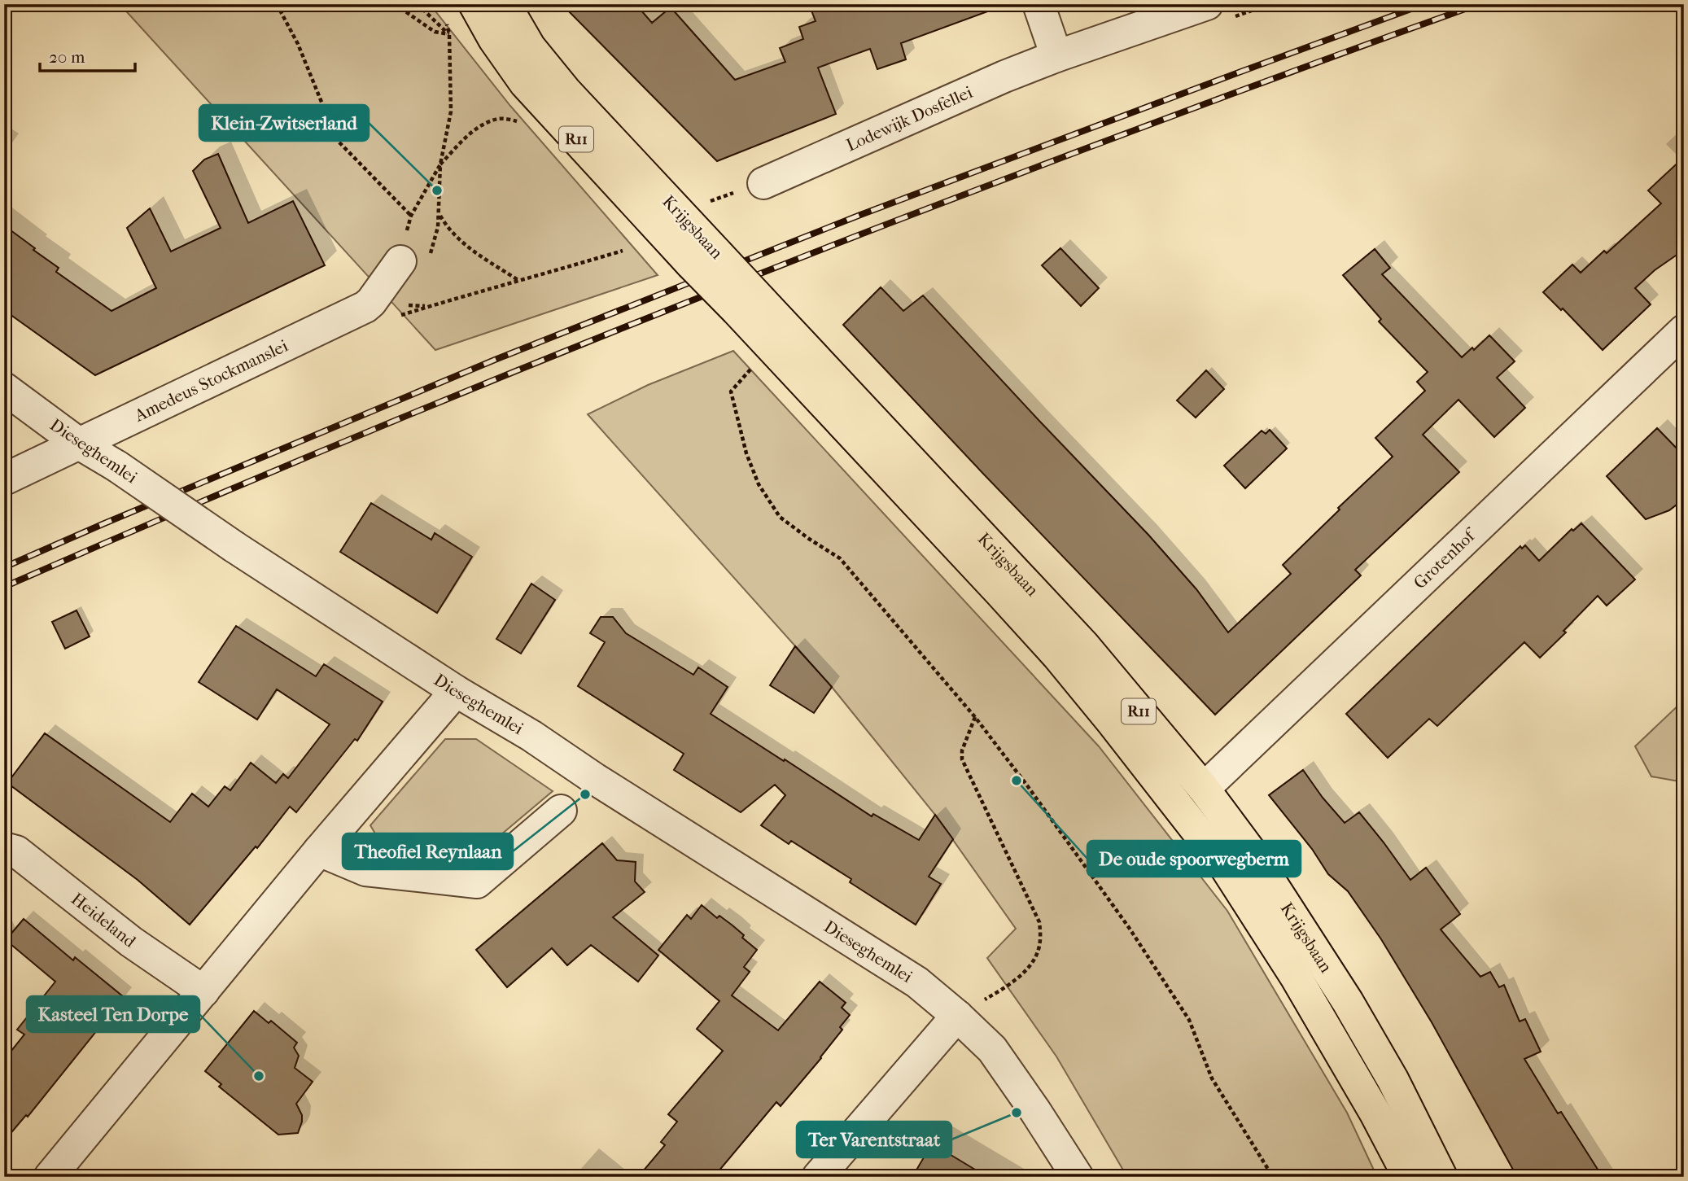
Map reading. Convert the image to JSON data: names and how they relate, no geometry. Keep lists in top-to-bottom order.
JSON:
{
  "streets": {
    "main road": ["R11", "Krijgsbaan"],
    "street": [
      "Lodewijk Dosfellei",
      "Amedeus Stockmanslei",
      "Dieseghemlei",
      "Grotenhof",
      "Heideland"
    ]
  },
  "crossings": [
    ["Krijgsbaan", "Grotenhof"],
    ["Amedeus Stockmanslei", "Dieseghemlei"]
  ],
  "places": [
    "Klein-Zwitserland",
    "De oude spoorwegberm",
    "Theofiel Reynlaan",
    "Kasteel Ten Dorpe",
    "Ter Varentstraat"
  ],
  "scale_bar": "20 m"
}
